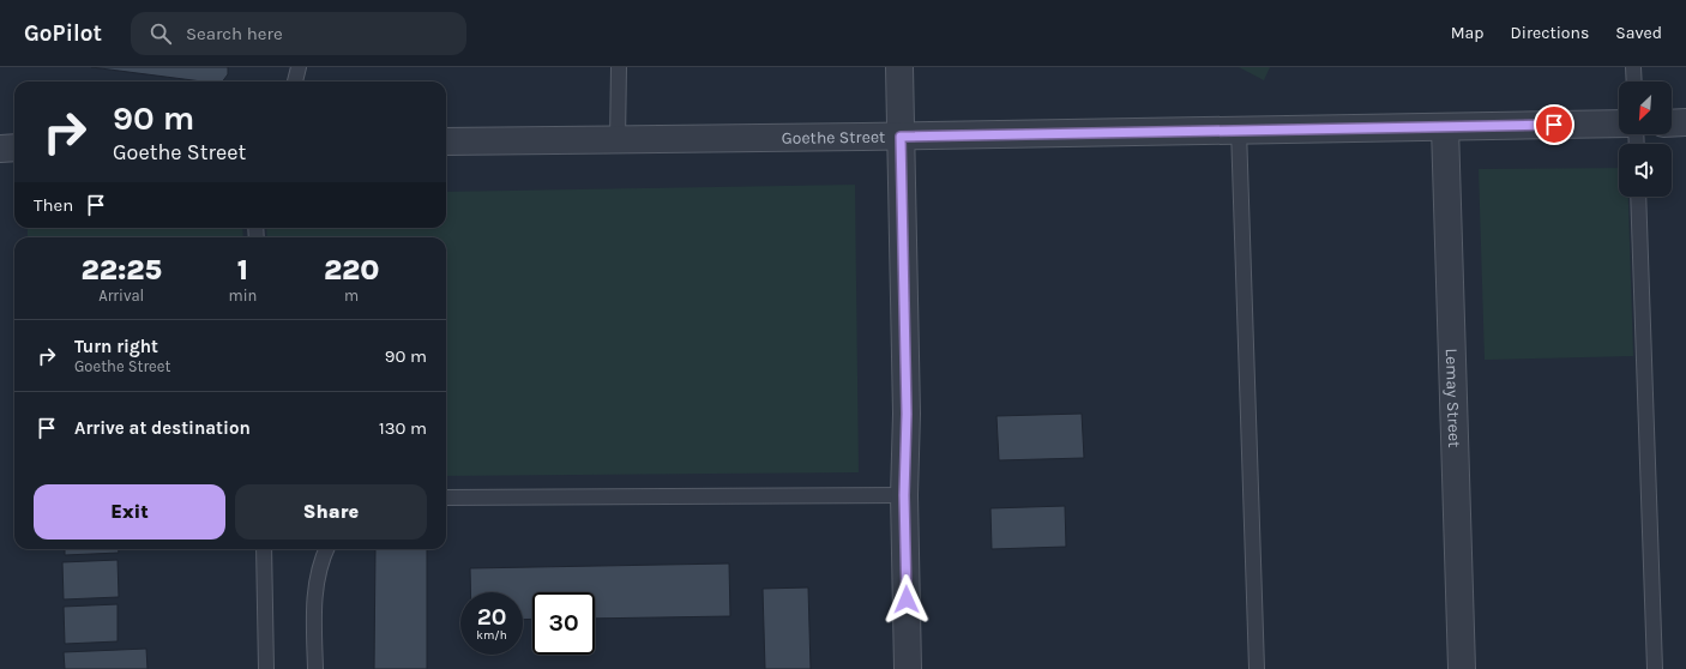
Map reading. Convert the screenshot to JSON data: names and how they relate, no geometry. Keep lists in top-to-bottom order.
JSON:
{
  "streets": {
    "street": ["Goethe Street", "Lemay Street"]
  },
  "crossings": [
    ["Goethe Street", "Lemay Street"]
  ],
  "north": "bottom left",
  "page": {
    "header": "GoPilot",
    "search": "Search here",
    "nav": ["Map", "Directions", "Saved"],
    "turn": ["90 m", "Goethe Street"],
    "then": "Then",
    "eta": [
      "22:25",
      "Arrival",
      "1",
      "min",
      "220",
      "m"
    ],
    "list": [
      {
        "name": "Turn right",
        "note": "Goethe Street",
        "value": "90 m"
      },
      {
        "name": "Arrive at destination",
        "value": "130 m"
      }
    ],
    "buttons": ["Exit", "Share"],
    "speed": "20 km/h",
    "limit": "30"
  }
}
